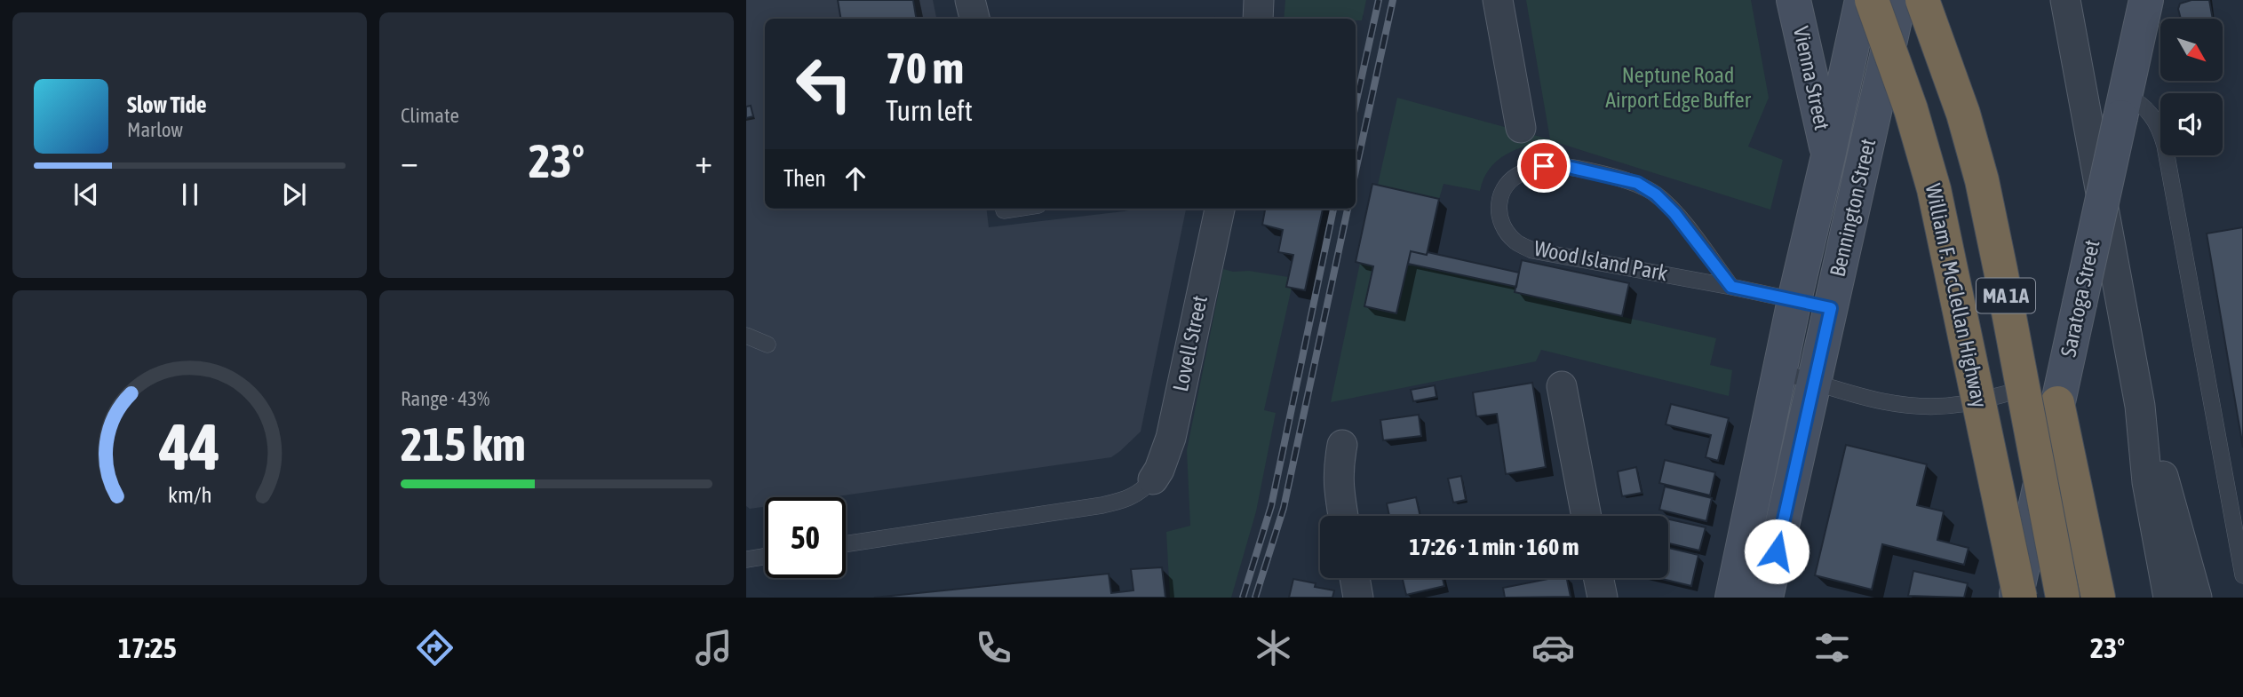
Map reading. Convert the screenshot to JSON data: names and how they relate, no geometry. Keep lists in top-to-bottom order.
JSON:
{
  "streets": {
    "highway": ["William F. McClellan Highway", "MA 1A"],
    "main road": ["Vienna Street", "Bennington Street", "Saratoga Street"],
    "street": ["Lovell Street"],
    "lane": ["Wood Island Park"]
  },
  "crossings": [
    ["Vienna Street", "Bennington Street"],
    ["Bennington Street", "Wood Island Park"],
    ["William F. McClellan Highway", "Saratoga Street"]
  ],
  "parks": ["Neptune Road Airport Edge Buffer"],
  "north": "bottom right",
  "page": {
    "tile": [
      "Climate",
      ["Range · 43%", "215 km"]
    ],
    "turn": ["70 m", "Turn left"],
    "song": ["Slow Tide", "Marlow"],
    "heat": ["−", "23°", "+"],
    "then": "Then",
    "limit": "50",
    "trip": "17:26 · 1 min · 160 m",
    "tabs": ["17:25", "23°"],
    "gauge": ["44", "km/h"]
  }
}
